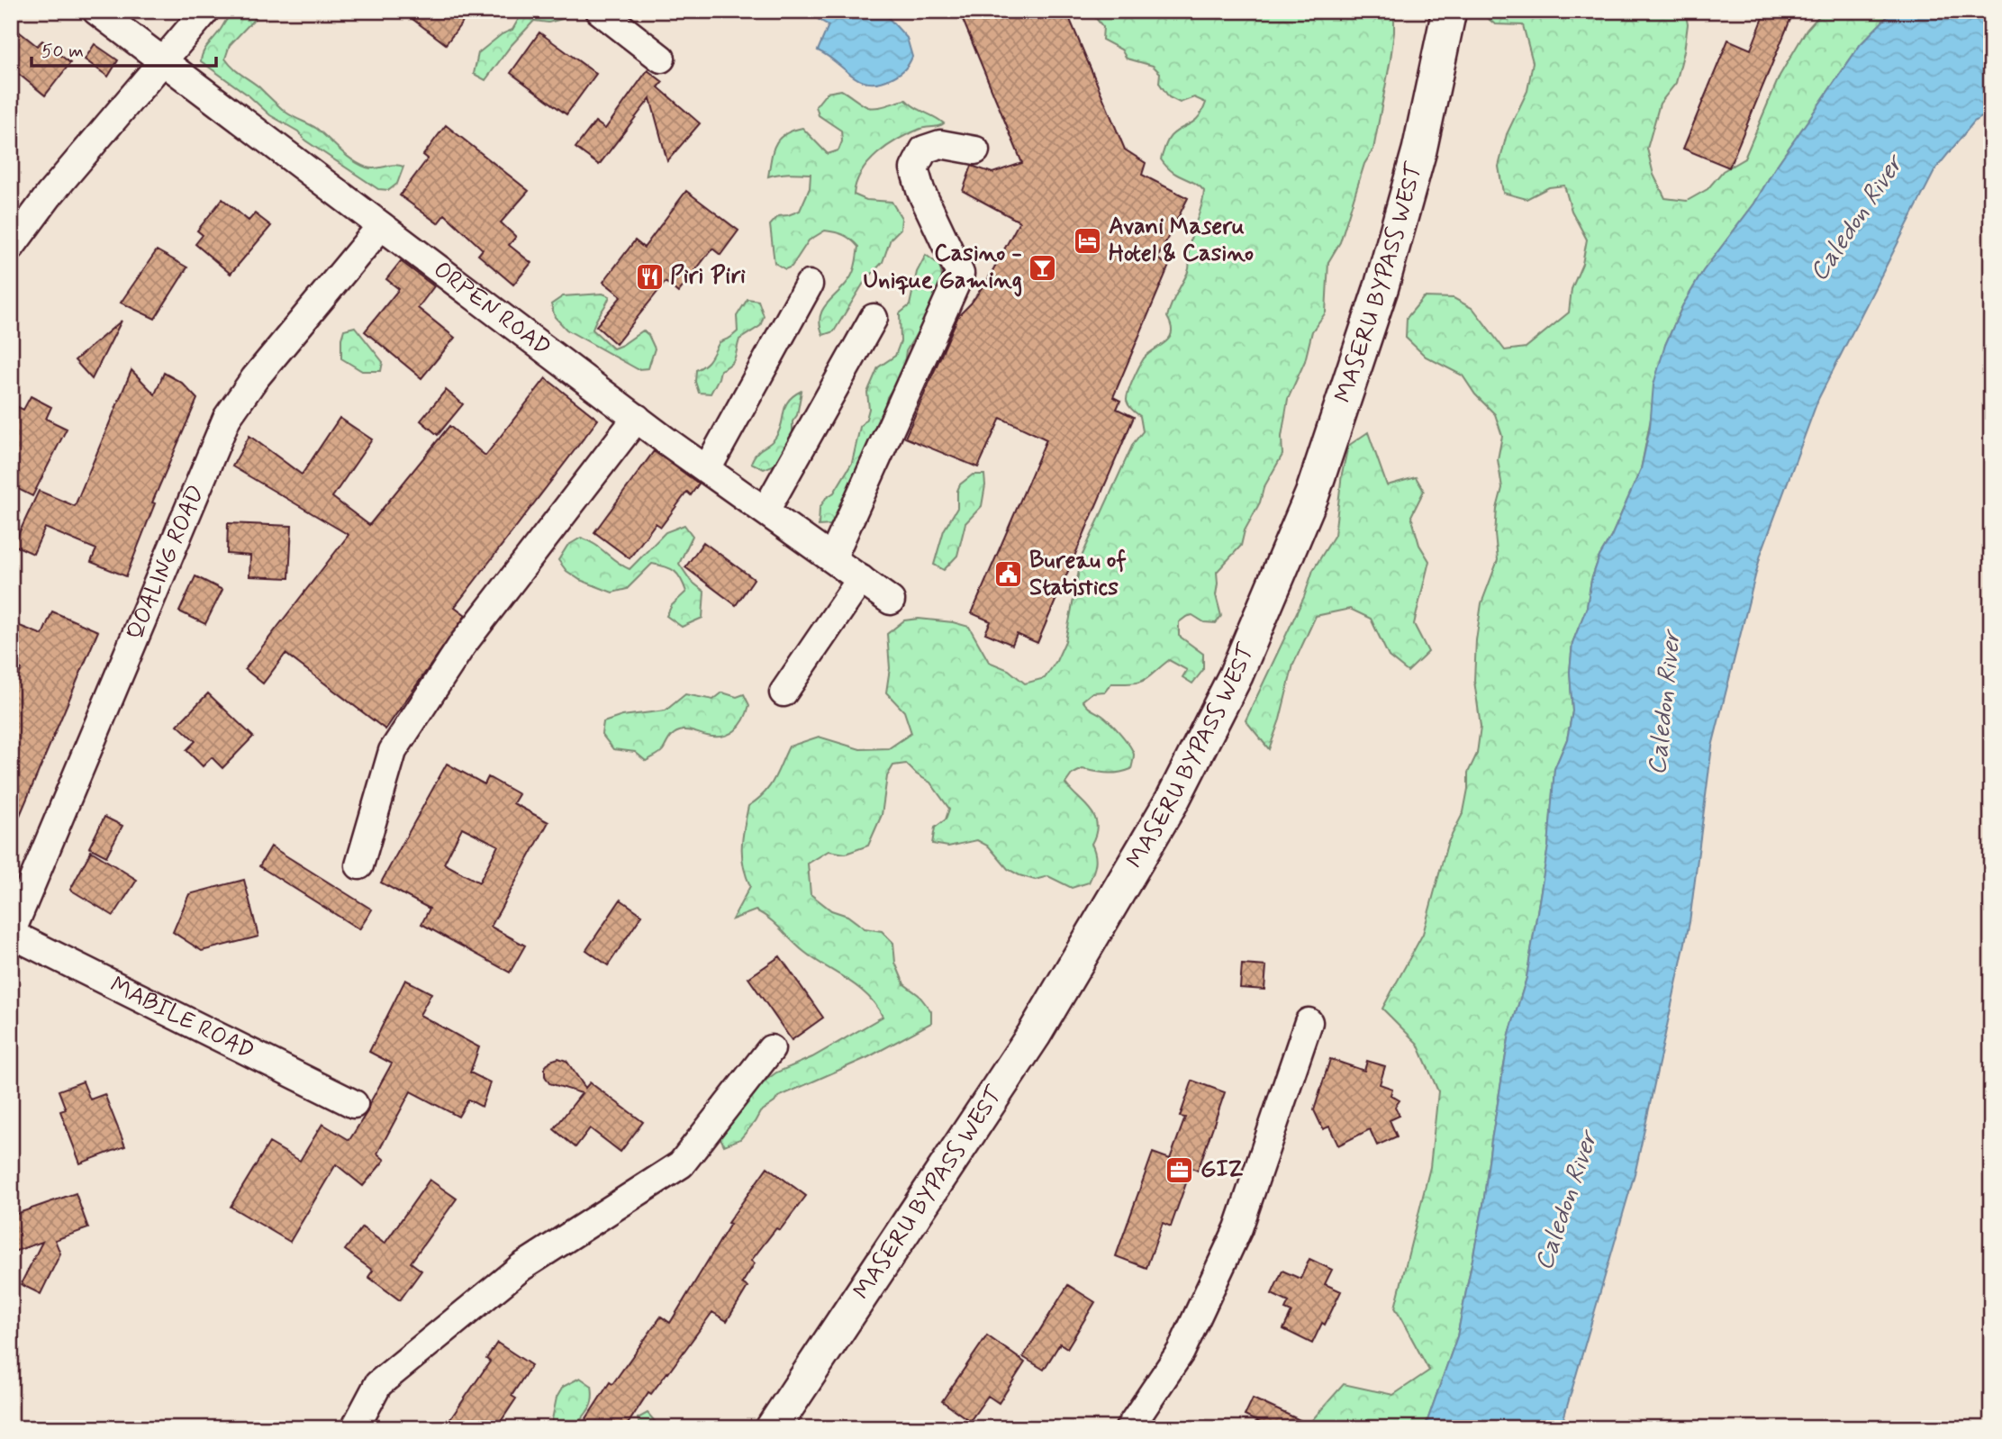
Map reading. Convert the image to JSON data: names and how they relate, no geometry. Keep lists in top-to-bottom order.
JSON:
{
  "streets": {
    "main road": ["MASERU BYPASS WEST"],
    "street": ["ORPEN ROAD", "QOALING ROAD", "MABILE ROAD"]
  },
  "crossings": [
    ["ORPEN ROAD", "QOALING ROAD"],
    ["QOALING ROAD", "MABILE ROAD"]
  ],
  "water": ["Caledon River"],
  "places": {
    "hotel": ["Avani Maseru Hotel & Casino"],
    "bar": ["Casino - Unique Gaming"],
    "restaurant": ["Piri Piri"],
    "public building": ["Bureau of Statistics"],
    "office": ["GIZ"]
  },
  "scale_bar": "50 m"
}
